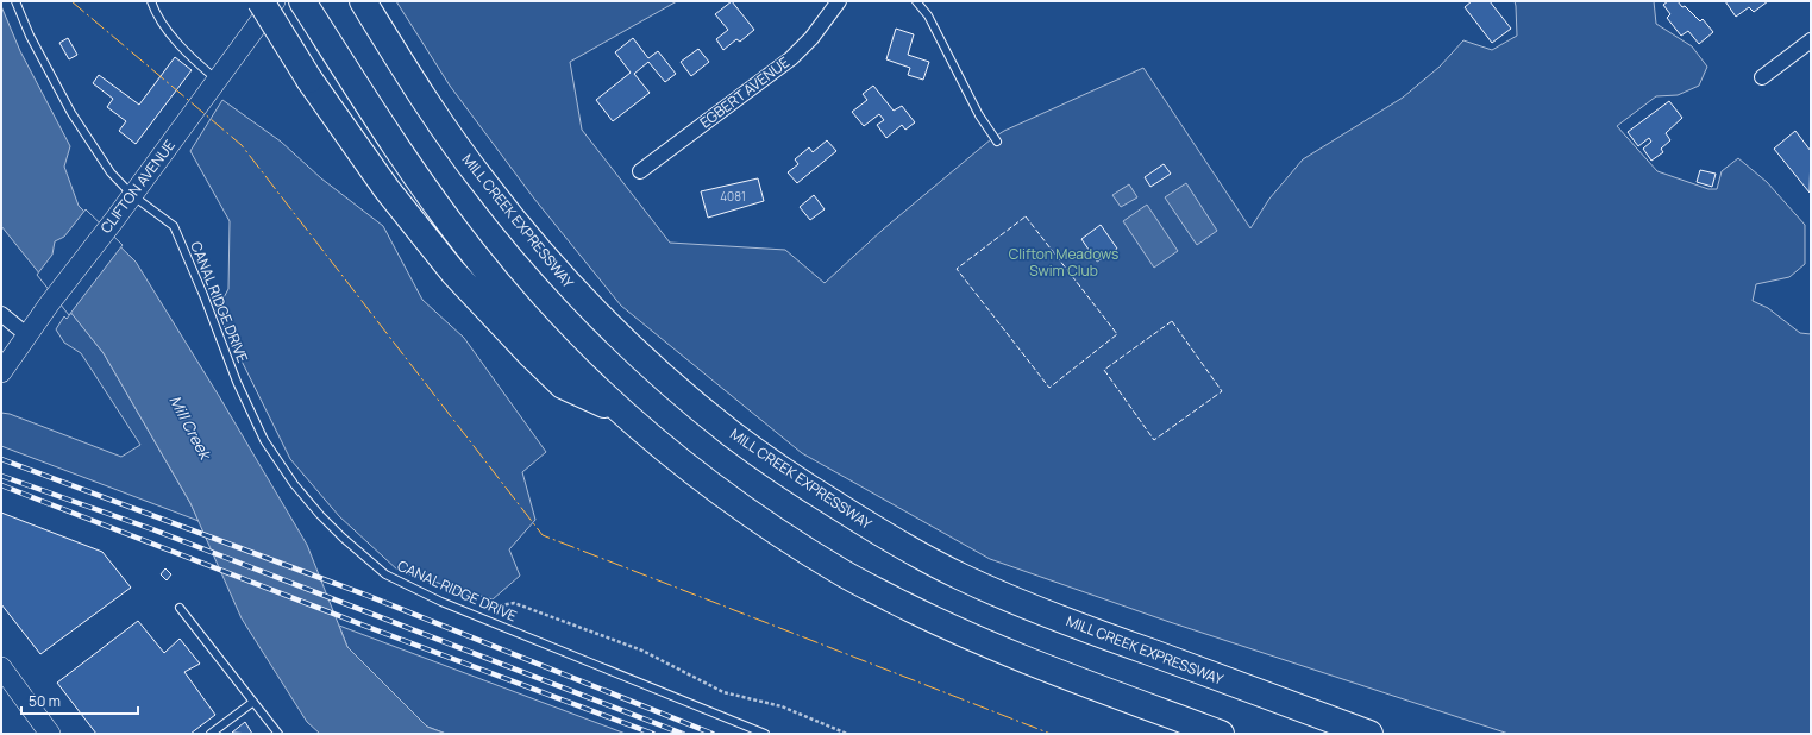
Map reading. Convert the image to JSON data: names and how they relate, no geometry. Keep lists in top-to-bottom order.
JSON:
{
  "streets": {
    "highway": ["MILL CREEK EXPRESSWAY"],
    "main road": ["CLIFTON AVENUE"],
    "street": ["EGBERT AVENUE"],
    "lane": ["CANAL RIDGE DRIVE"]
  },
  "crossings": [
    ["CLIFTON AVENUE", "CANAL RIDGE DRIVE"]
  ],
  "water": ["Mill Creek"],
  "parks": ["Clifton Meadows Swim Club"],
  "house_numbers": ["4081"],
  "scale_bar": "50 m"
}
